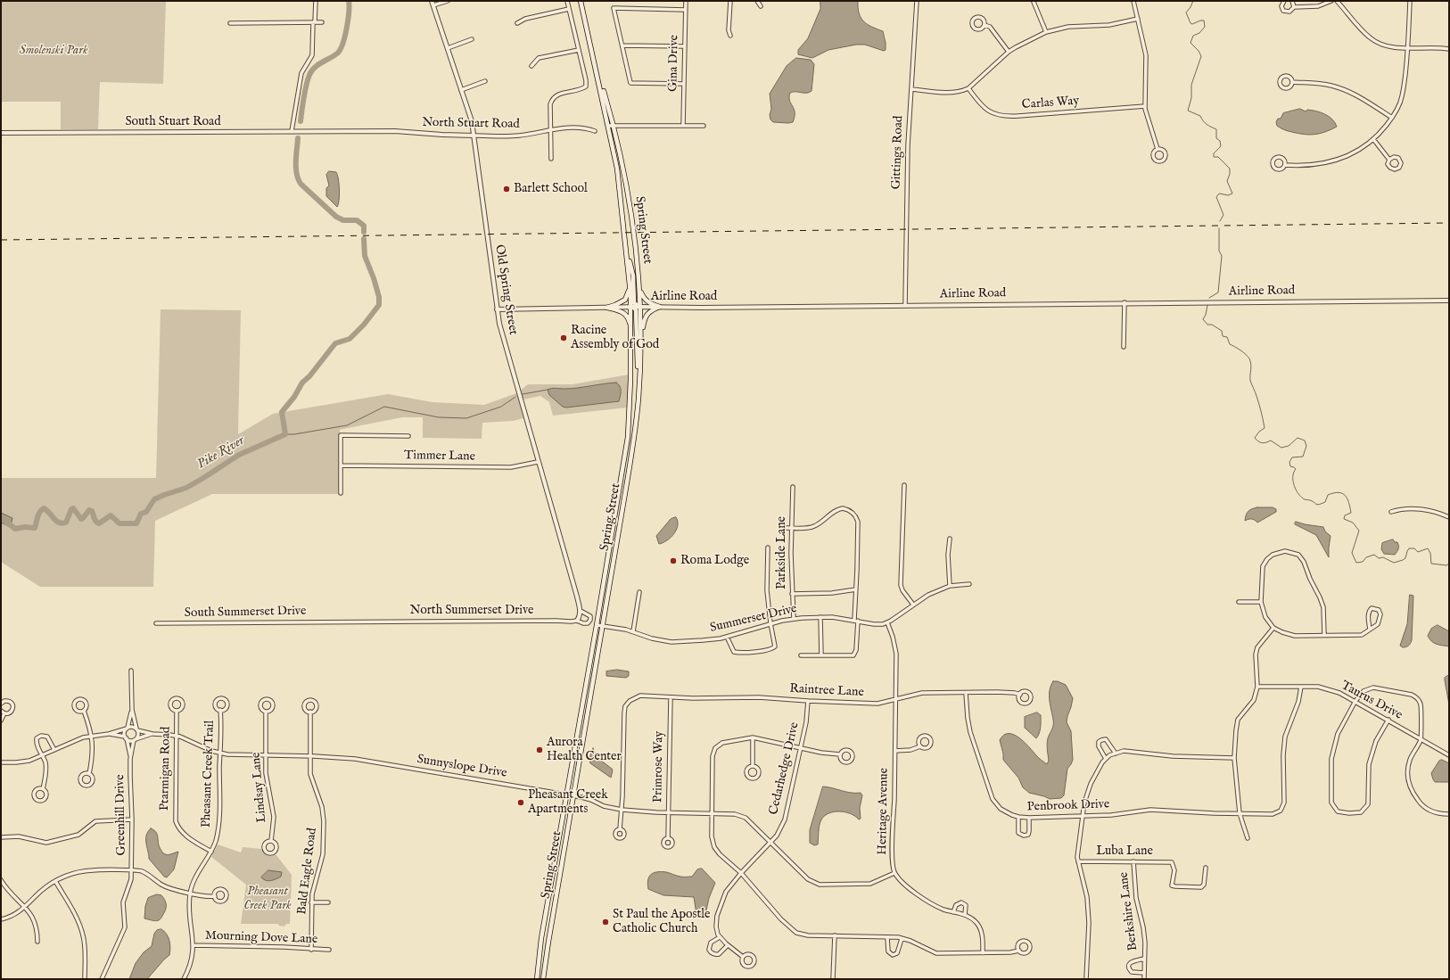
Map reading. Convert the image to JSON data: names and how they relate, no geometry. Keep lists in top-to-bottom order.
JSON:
{
  "streets": {
    "main road": ["Spring Street"],
    "street": [
      "Gina Drive",
      "Carlas Way",
      "South Stuart Road",
      "North Stuart Road",
      "Gittings Road",
      "Old Spring Street",
      "Airline Road",
      "Timmer Lane",
      "Parkside Lane",
      "North Summerset Drive",
      "South Summerset Drive",
      "Summerset Drive",
      "Raintree Lane",
      "Taurus Drive",
      "Sunnyslope Drive",
      "Primrose Way",
      "Ptarmigan Road",
      "Cedarhedge Drive",
      "Pheasant Creek Trail",
      "Lindsay Lane",
      "Penbrook Drive",
      "Heritage Avenue",
      "Greenhill Drive",
      "Luba Lane",
      "Bald Eagle Road",
      "Berkshire Lane",
      "Mourning Dove Lane"
    ]
  },
  "crossings": [
    ["South Stuart Road", "North Stuart Road"],
    ["North Stuart Road", "Old Spring Street"],
    ["Gittings Road", "Airline Road"],
    ["Spring Street", "Airline Road"],
    ["Spring Street", "Summerset Drive"],
    ["Spring Street", "Sunnyslope Drive"],
    ["Old Spring Street", "Airline Road"],
    ["Old Spring Street", "Timmer Lane"],
    ["Old Spring Street", "North Summerset Drive"],
    ["Parkside Lane", "Summerset Drive"],
    ["North Summerset Drive", "South Summerset Drive"],
    ["Summerset Drive", "Heritage Avenue"],
    ["Raintree Lane", "Sunnyslope Drive"],
    ["Raintree Lane", "Primrose Way"],
    ["Raintree Lane", "Cedarhedge Drive"],
    ["Raintree Lane", "Penbrook Drive"],
    ["Raintree Lane", "Heritage Avenue"],
    ["Taurus Drive", "Penbrook Drive"],
    ["Sunnyslope Drive", "Primrose Way"],
    ["Sunnyslope Drive", "Ptarmigan Road"],
    ["Sunnyslope Drive", "Cedarhedge Drive"],
    ["Sunnyslope Drive", "Pheasant Creek Trail"],
    ["Sunnyslope Drive", "Lindsay Lane"],
    ["Sunnyslope Drive", "Bald Eagle Road"],
    ["Ptarmigan Road", "Pheasant Creek Trail"],
    ["Pheasant Creek Trail", "Mourning Dove Lane"],
    ["Luba Lane", "Berkshire Lane"],
    ["Bald Eagle Road", "Mourning Dove Lane"]
  ],
  "water": ["Pike River"],
  "parks": ["Smolenski Park", "Pheasant Creek Park"],
  "places": [
    "Barlett School",
    "Racine Assembly of God",
    "Roma Lodge",
    "Aurora Health Center",
    "Pheasant Creek Apartments",
    "St Paul the Apostle Catholic Church"
  ]
}
